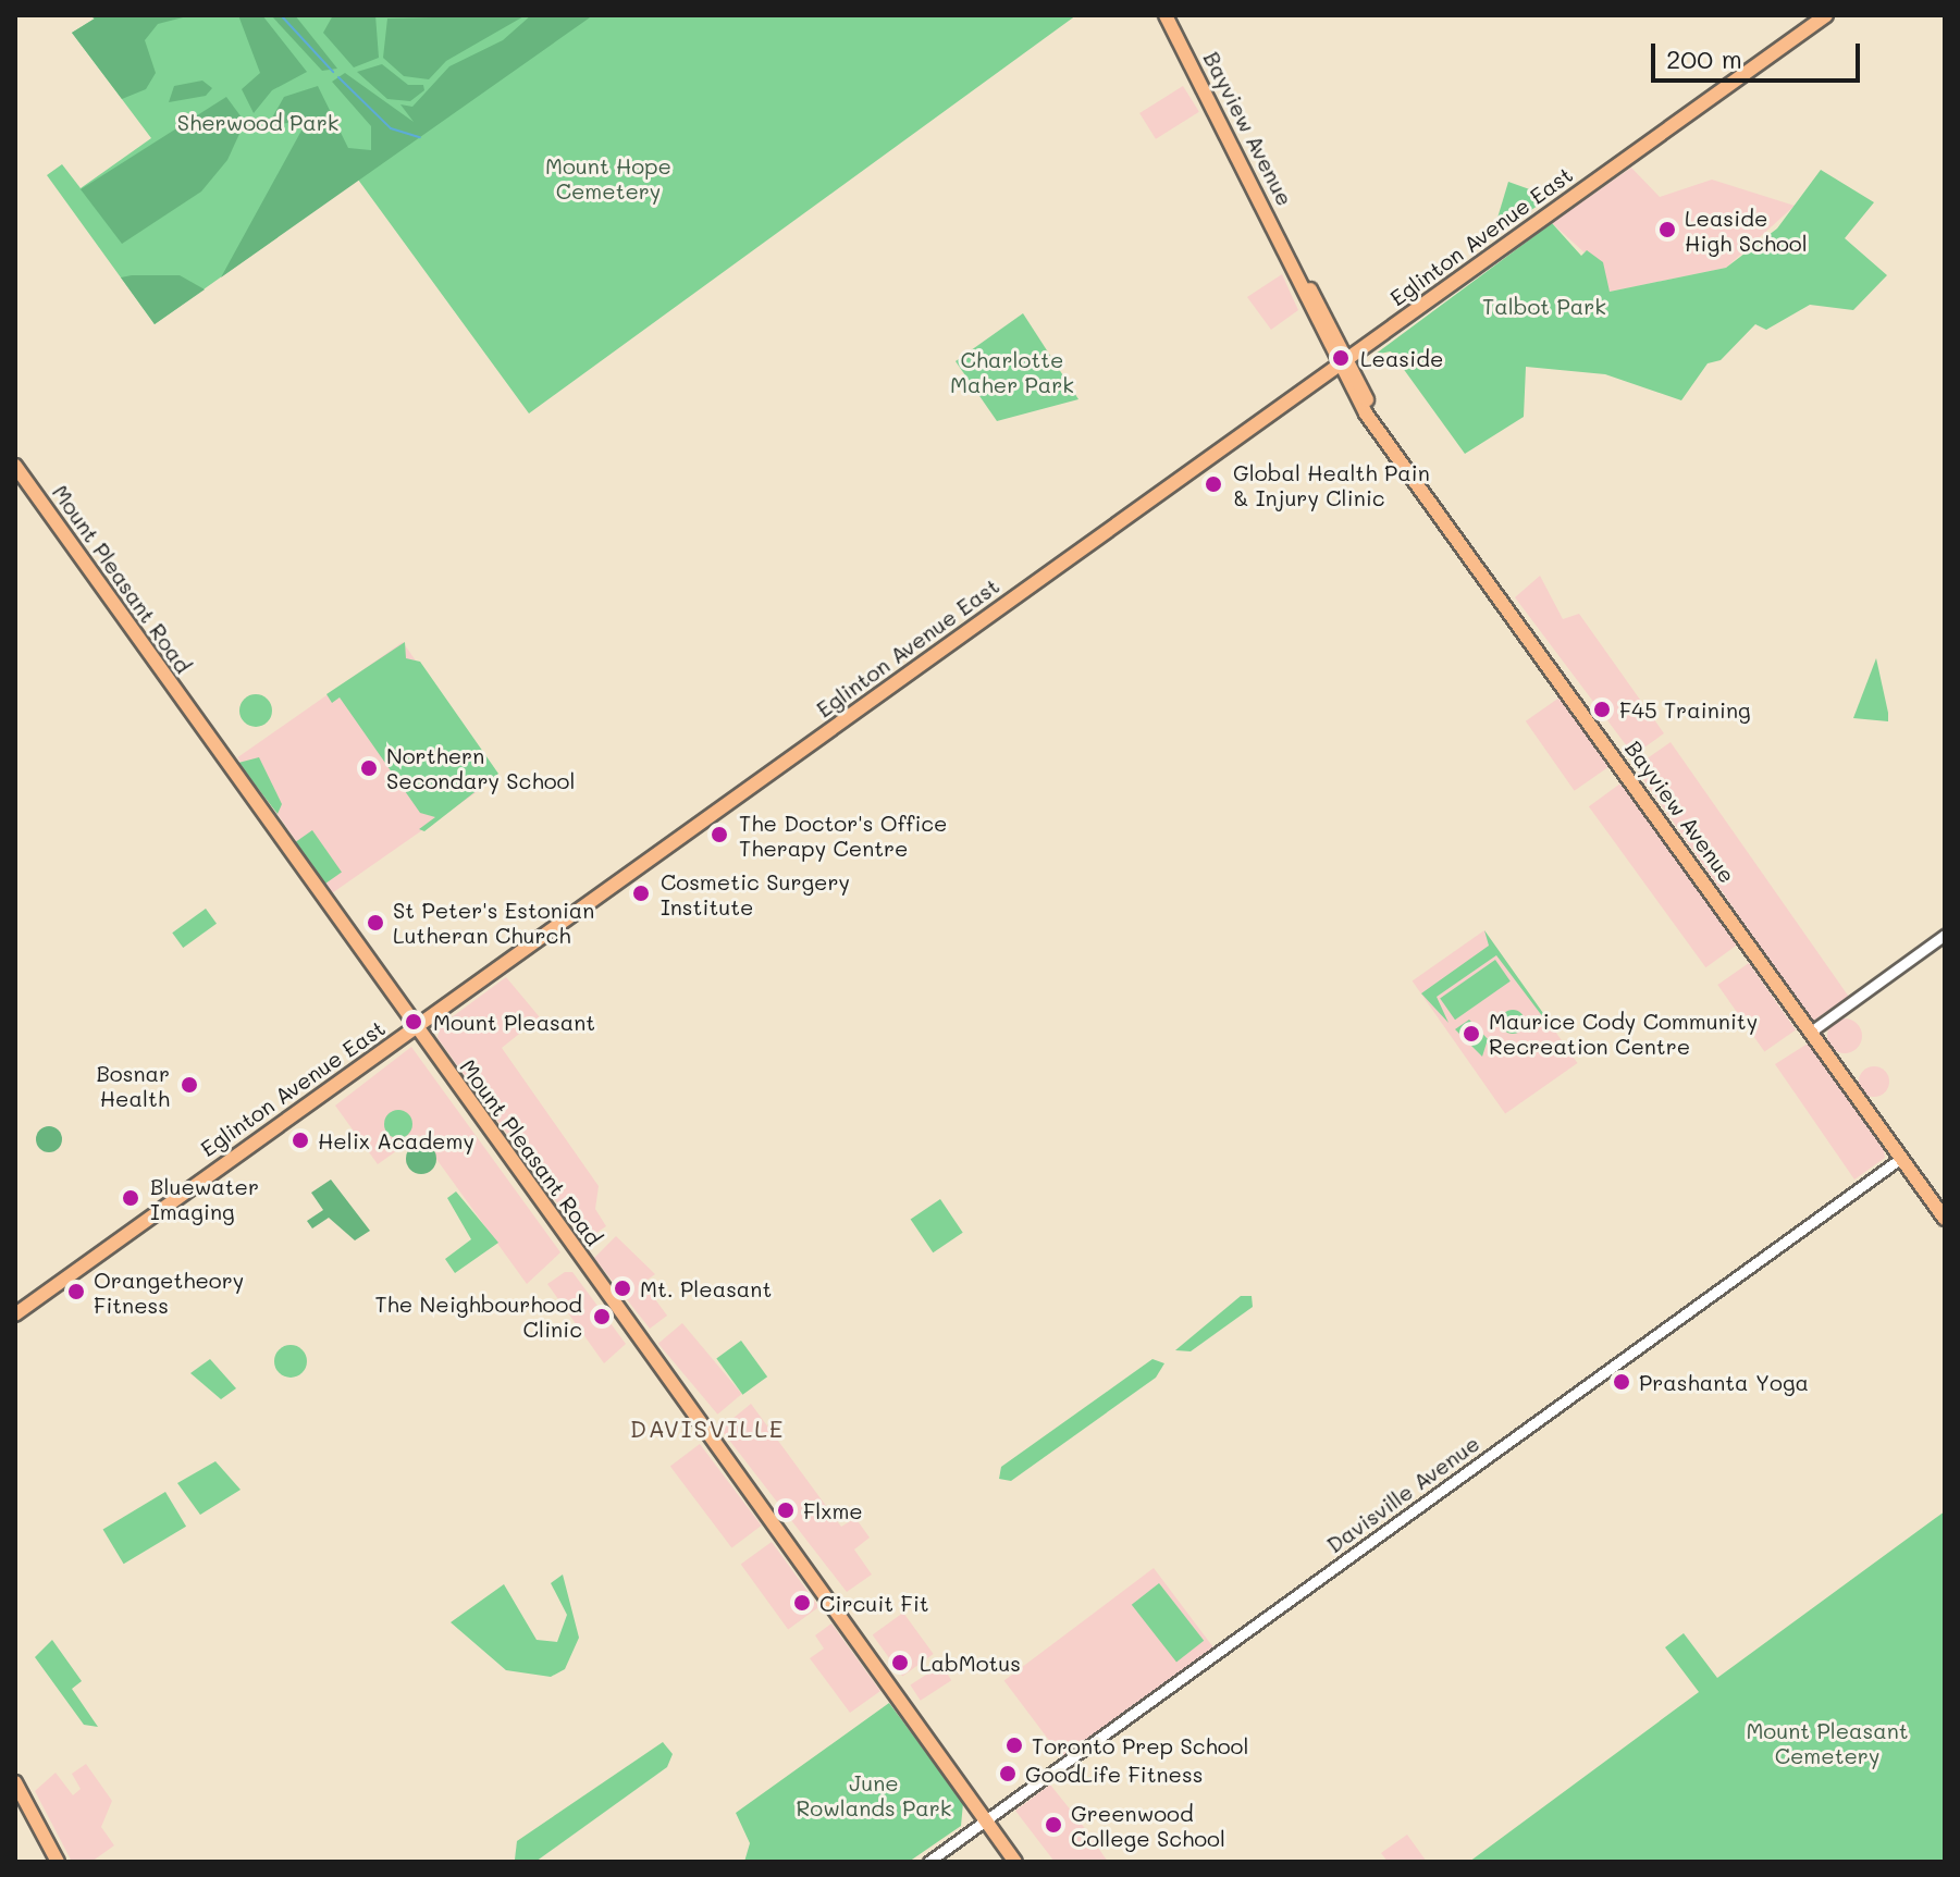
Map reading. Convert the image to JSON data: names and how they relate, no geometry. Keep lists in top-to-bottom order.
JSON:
{
  "streets": {
    "main road": ["Bayview Avenue", "Eglinton Avenue East", "Mount Pleasant Road"],
    "street": ["Davisville Avenue"]
  },
  "crossings": [
    ["Bayview Avenue", "Eglinton Avenue East"],
    ["Bayview Avenue", "Davisville Avenue"],
    ["Eglinton Avenue East", "Mount Pleasant Road"],
    ["Mount Pleasant Road", "Davisville Avenue"]
  ],
  "districts": ["DAVISVILLE"],
  "parks": [
    "Sherwood Park",
    "Mount Hope Cemetery",
    "Talbot Park",
    "Charlotte Maher Park",
    "Mount Pleasant Cemetery",
    "June Rowlands Park"
  ],
  "places": [
    "Leaside High School",
    "Leaside",
    "Global Health Pain & Injury Clinic",
    "F45 Training",
    "Northern Secondary School",
    "The Doctor's Office Therapy Centre",
    "Cosmetic Surgery Institute",
    "St Peter's Estonian Lutheran Church",
    "Mount Pleasant",
    "Maurice Cody Community Recreation Centre",
    "Bosnar Health",
    "Helix Academy",
    "Bluewater Imaging",
    "Mt. Pleasant",
    "Orangetheory Fitness",
    "The Neighbourhood Clinic",
    "Prashanta Yoga",
    "Flxme",
    "Circuit Fit",
    "LabMotus",
    "Toronto Prep School",
    "GoodLife Fitness",
    "Greenwood College School"
  ],
  "scale_bar": "200 m"
}
